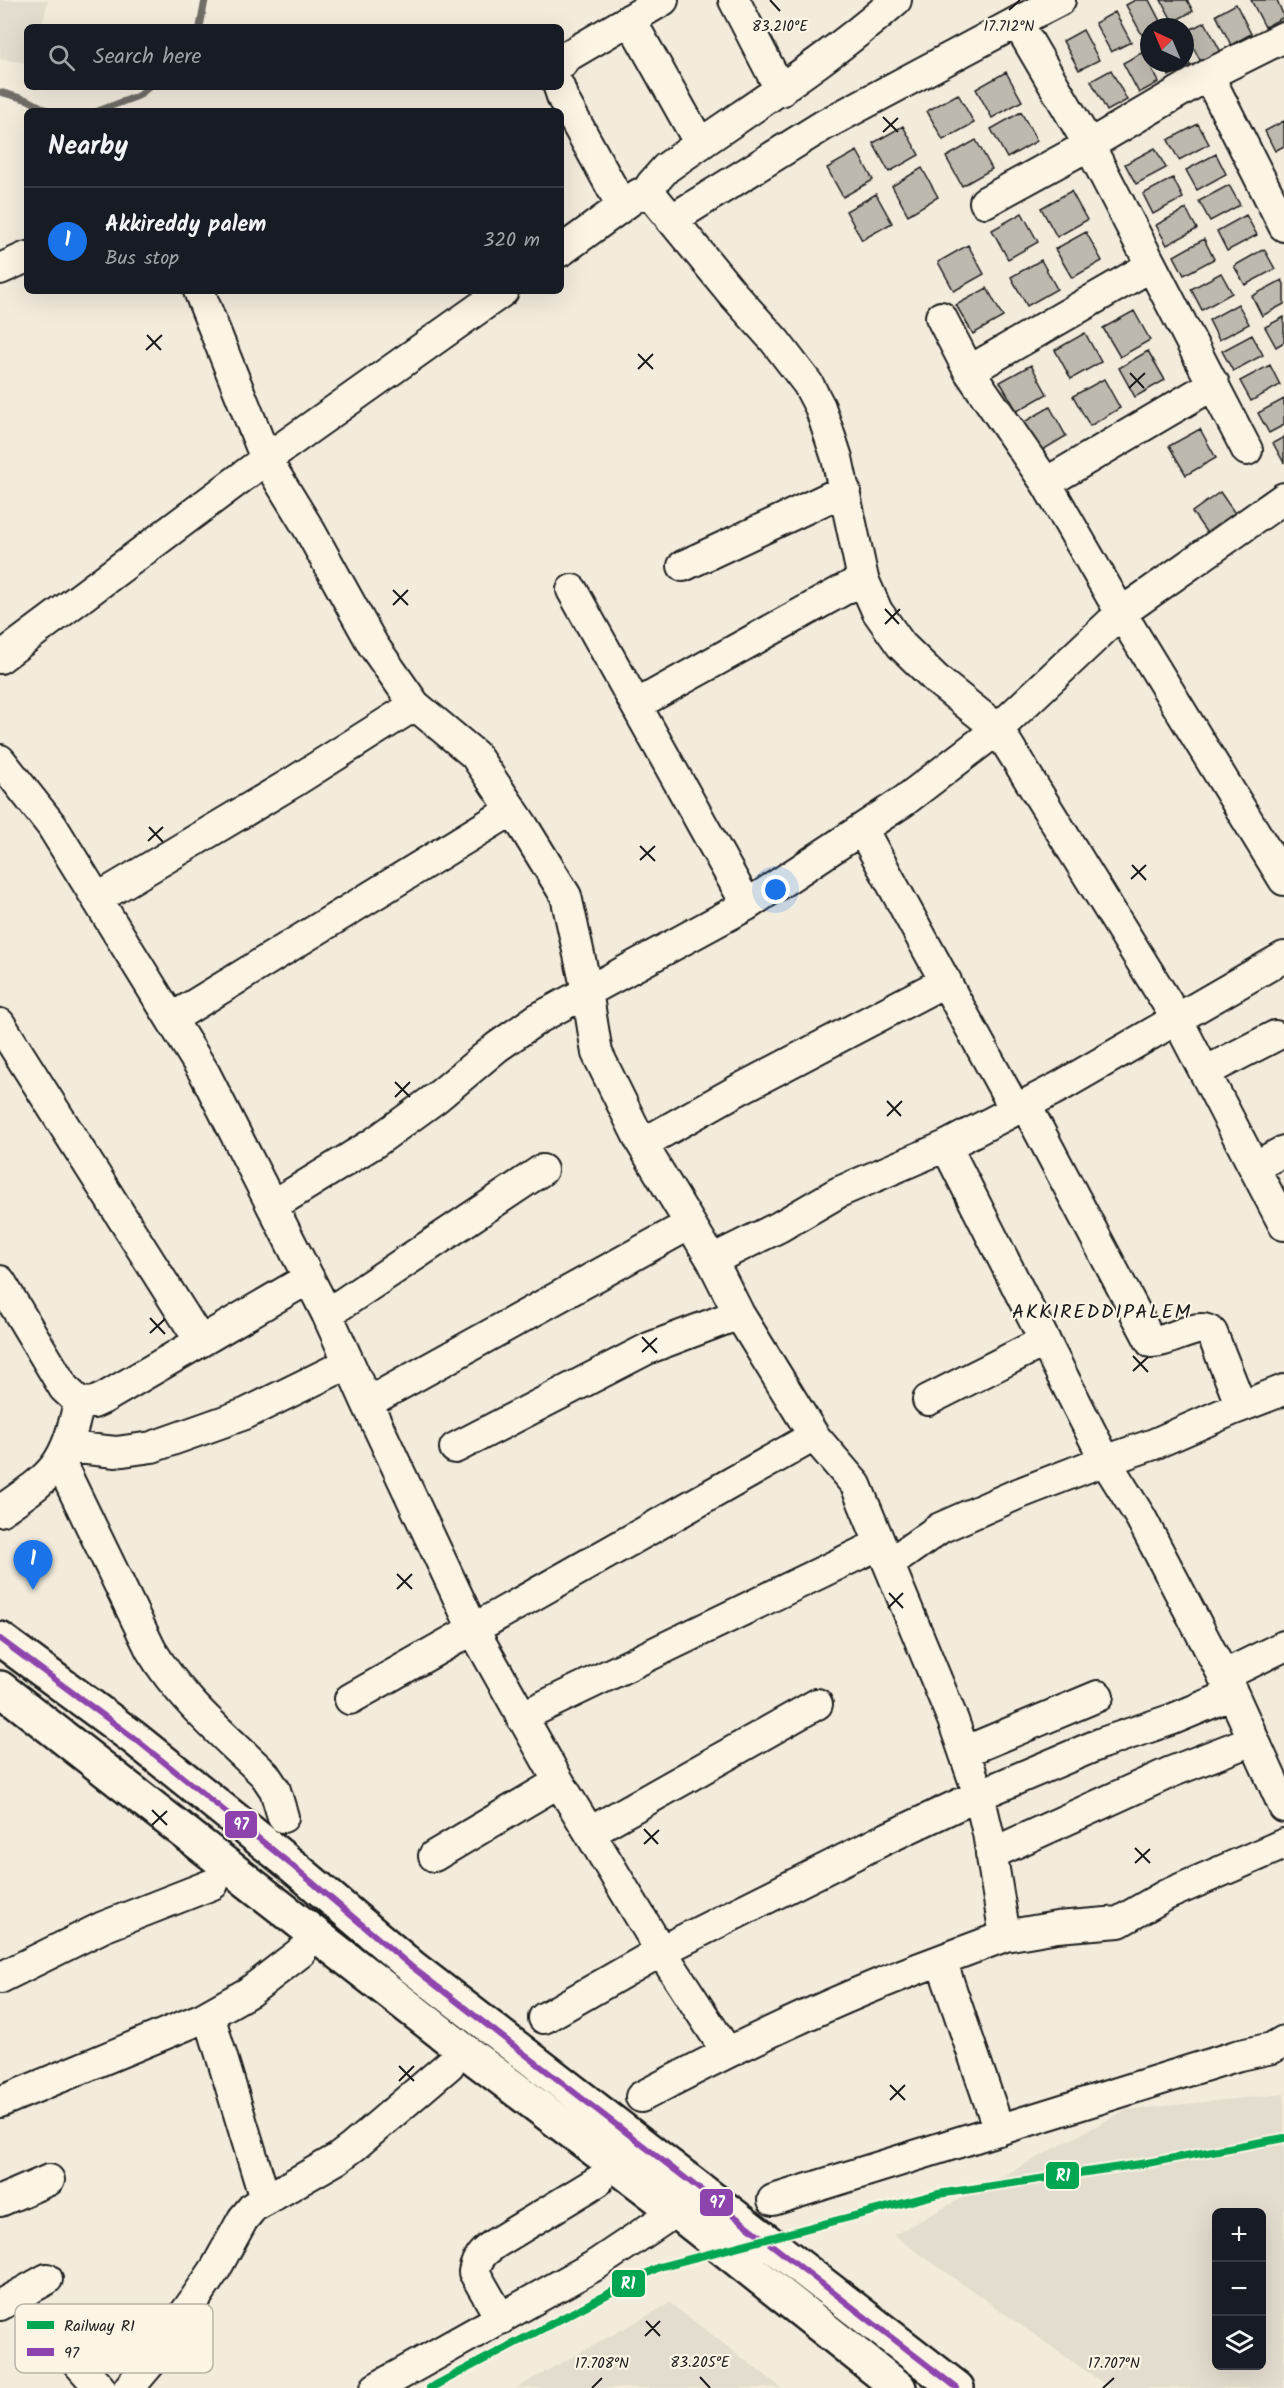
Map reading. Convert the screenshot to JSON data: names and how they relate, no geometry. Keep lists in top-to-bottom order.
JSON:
{
  "districts": ["AKKIREDDIPALEM"],
  "lines": ["transit line 97", "rail line R1"],
  "legend": ["Railway R1", "97"],
  "north": "top left",
  "page": {
    "search": "Search here",
    "heading": "Nearby",
    "list": [
      {
        "mark": "1",
        "name": "Akkireddy palem",
        "note": "Bus stop",
        "value": "320 m"
      }
    ],
    "pins": "1",
    "map_buttons": ["+", "−"]
  },
  "coordinates": [
    "17.712°N",
    "83.210°E",
    "83.205°E",
    "17.708°N",
    "17.707°N"
  ]
}
